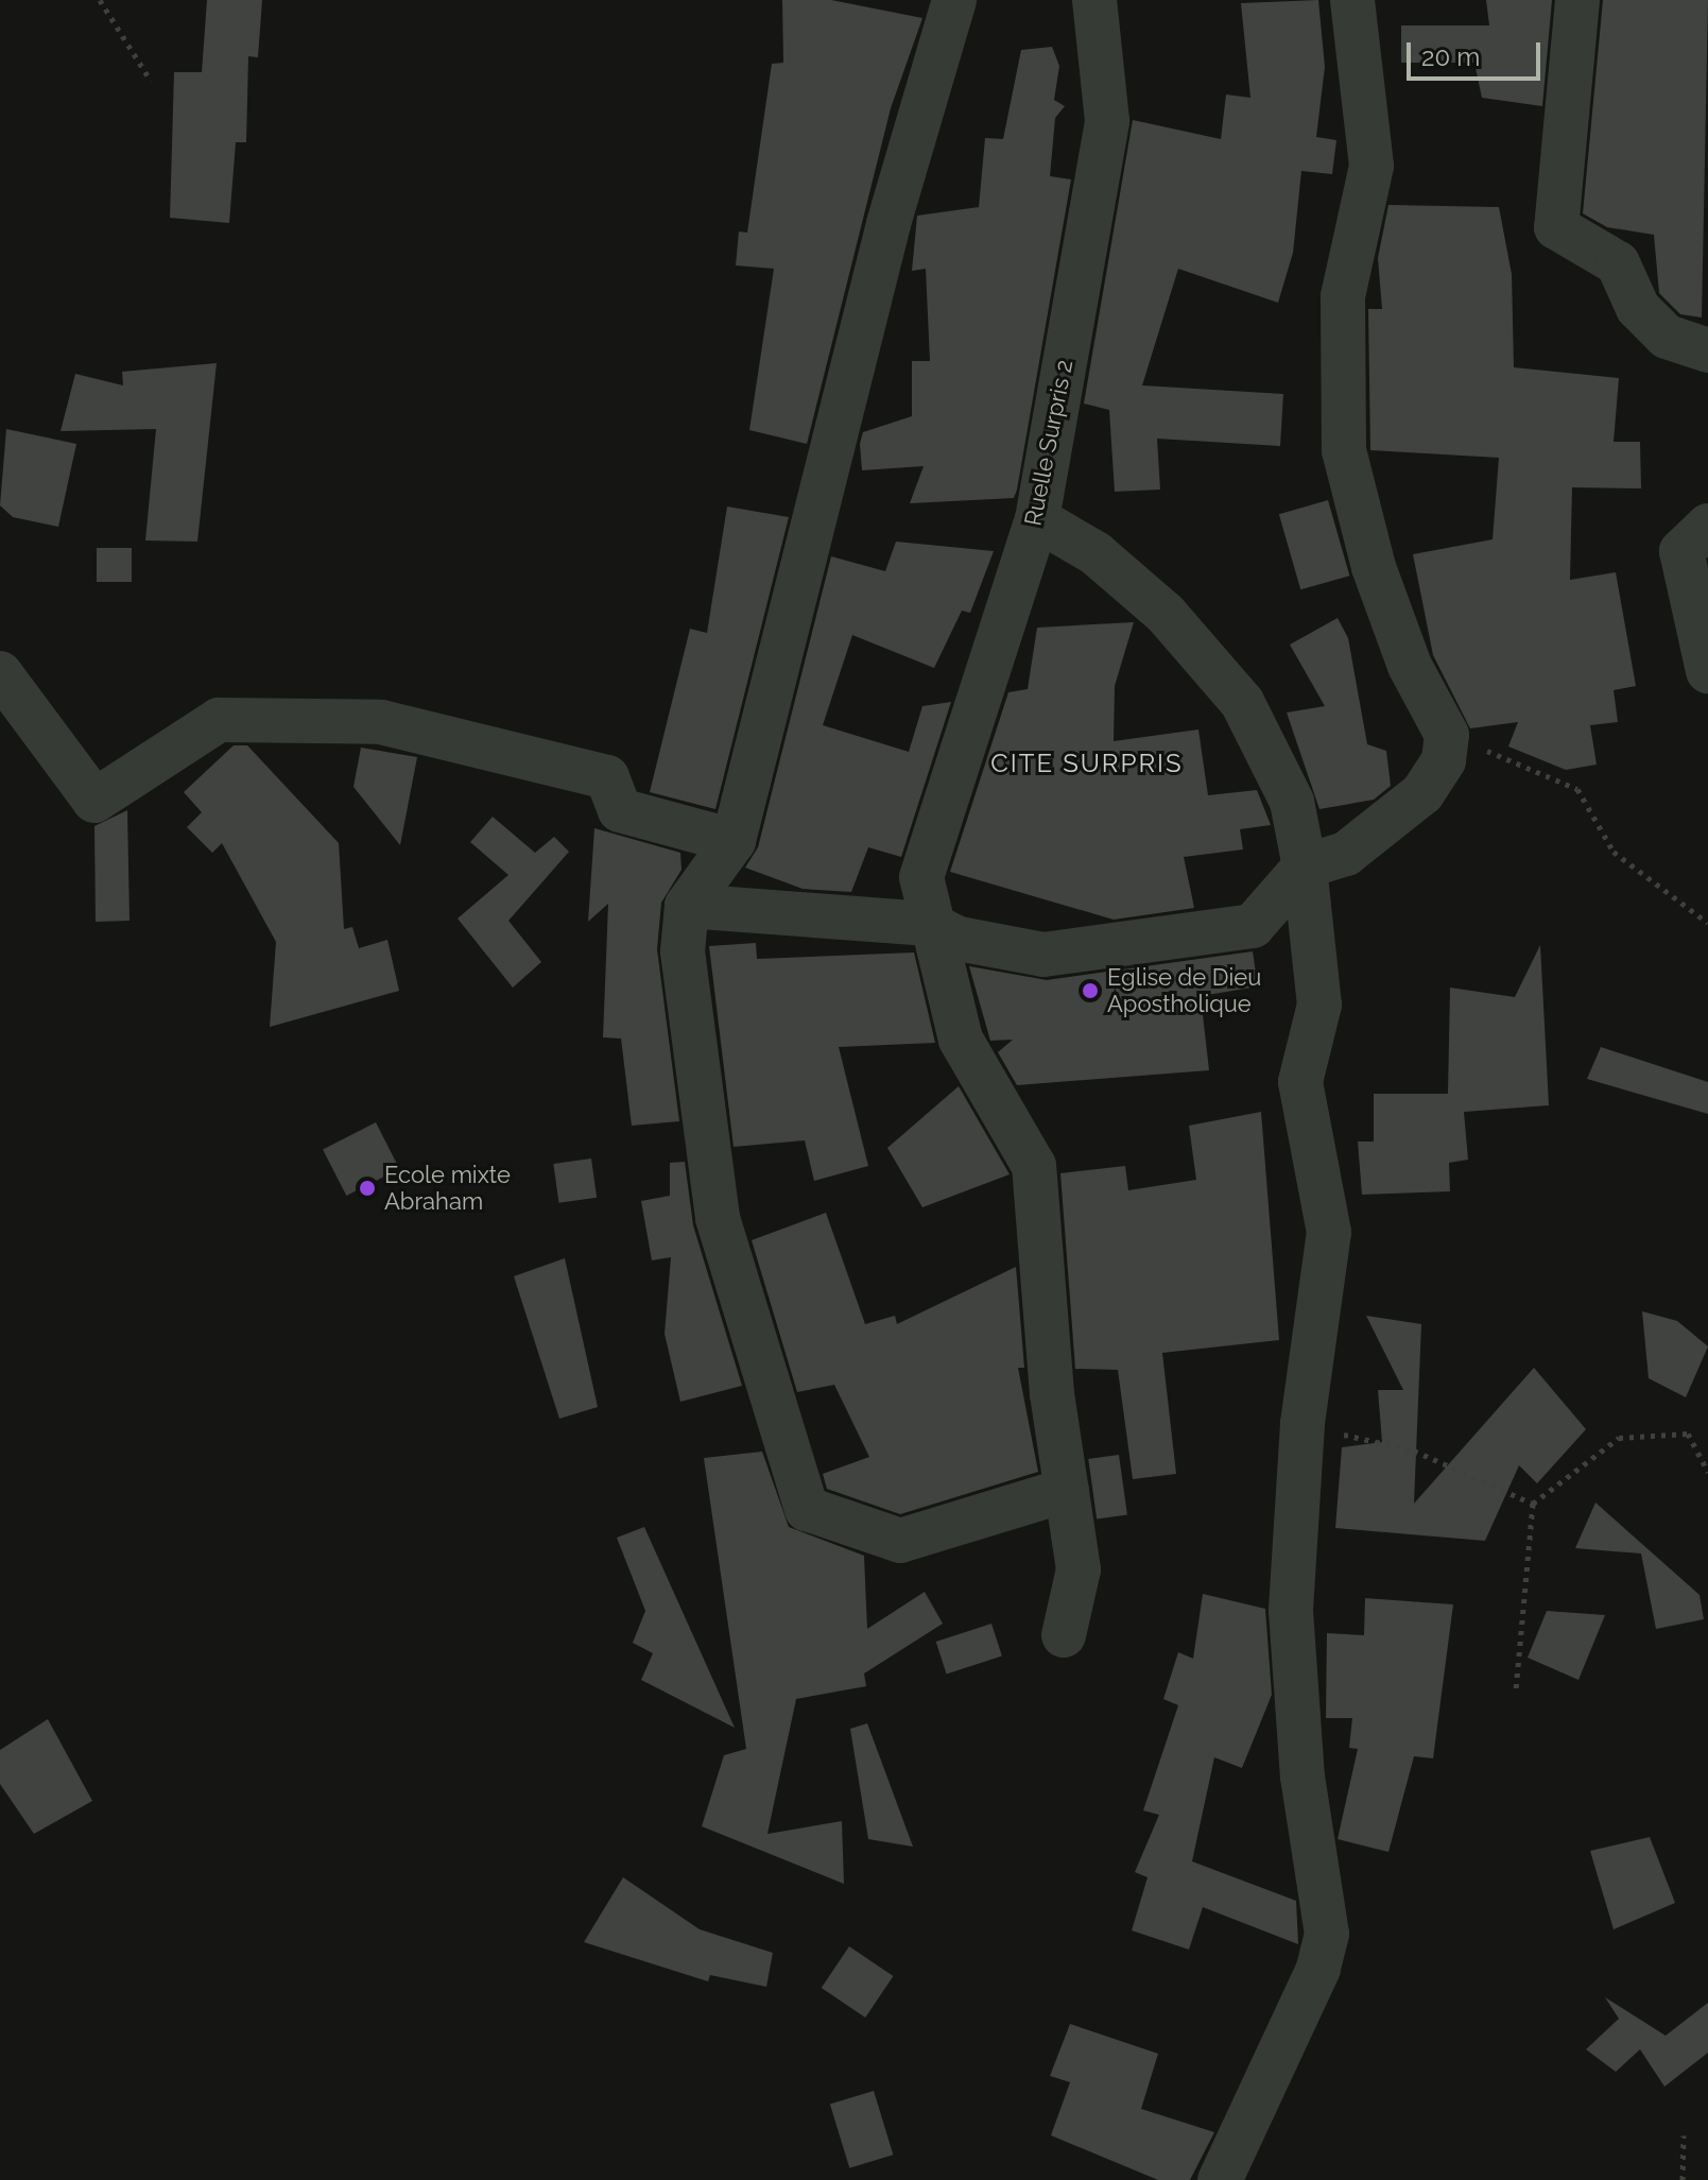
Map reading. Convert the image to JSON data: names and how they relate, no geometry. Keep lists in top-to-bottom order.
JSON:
{
  "streets": {
    "street": ["Ruelle Surpris 2"]
  },
  "districts": ["CITE SURPRIS"],
  "places": ["Eglise de Dieu Apostholique", "Ecole mixte Abraham"],
  "scale_bar": "20 m"
}
